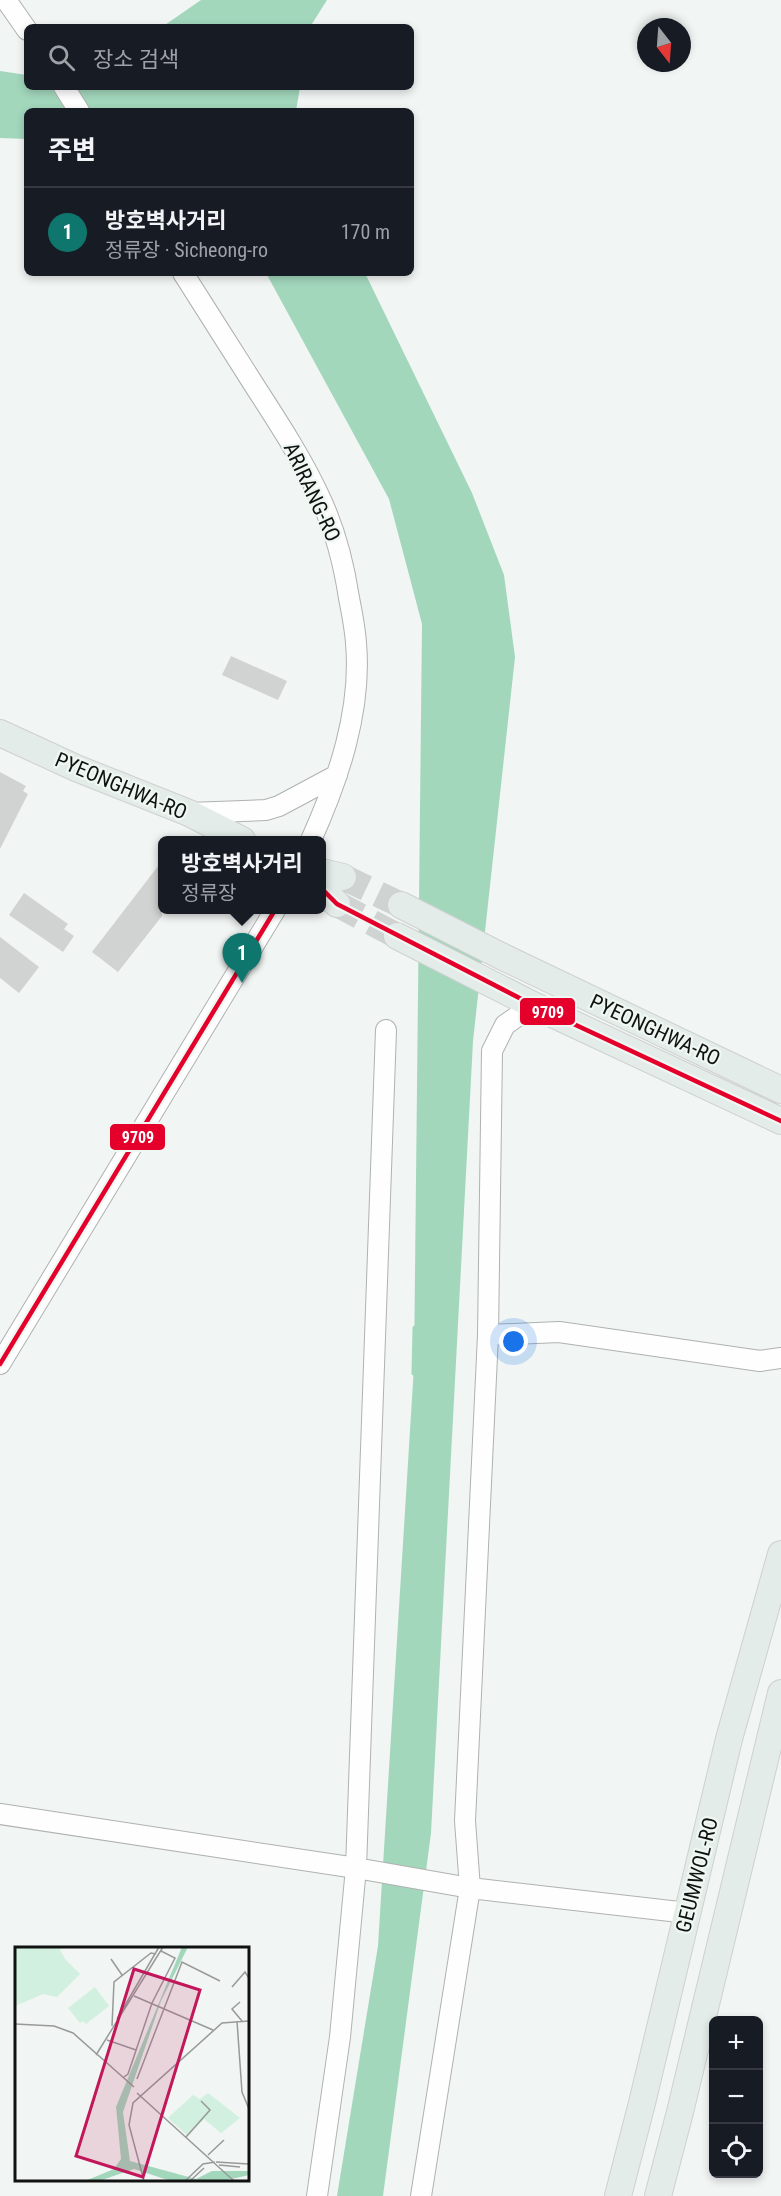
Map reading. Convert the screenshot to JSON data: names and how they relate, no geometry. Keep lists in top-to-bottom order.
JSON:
{
  "streets": {
    "main road": ["PYEONGHWA-RO", "GEUMWOL-RO"],
    "street": ["ARIRANG-RO"]
  },
  "lines": ["transit line 9709"],
  "north": "bottom",
  "page": {
    "search": "장소 검색",
    "heading": "주변",
    "list": [
      {
        "mark": "1",
        "name": "방호벽사거리",
        "note": "정류장 · Sicheong-ro",
        "value": "170 m"
      }
    ],
    "popup": ["방호벽사거리", "정류장"],
    "pins": "1",
    "map_buttons": ["+", "−"]
  }
}
